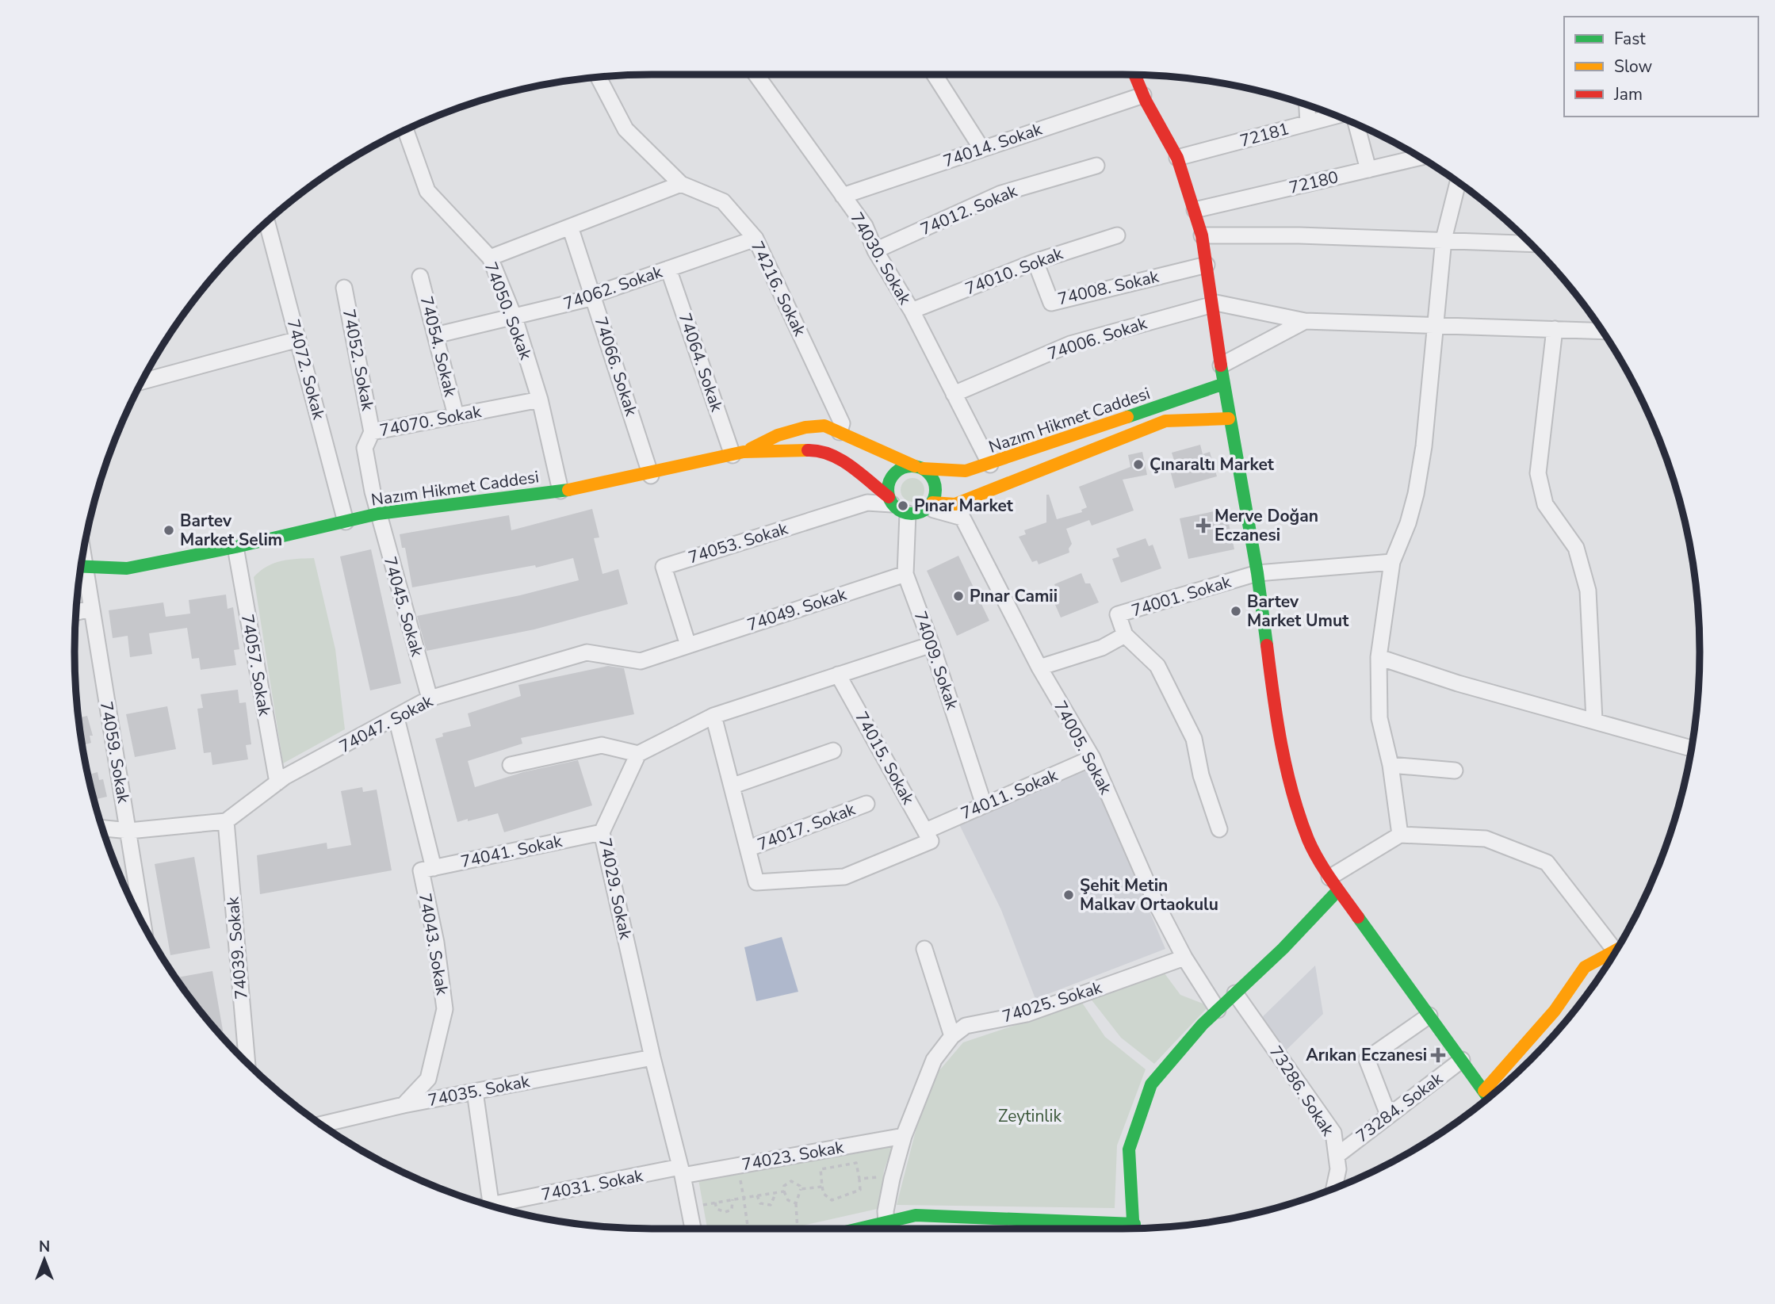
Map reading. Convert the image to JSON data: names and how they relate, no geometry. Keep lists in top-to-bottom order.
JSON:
{
  "streets": {
    "main road": ["Nazım Hikmet Caddesi"],
    "street": [
      "72181",
      "74014. Sokak",
      "72180",
      "74012. Sokak",
      "74030. Sokak",
      "74010. Sokak",
      "74062. Sokak",
      "74008. Sokak",
      "74216. Sokak",
      "74050. Sokak",
      "74006. Sokak",
      "74054. Sokak",
      "74052. Sokak",
      "74064. Sokak",
      "74066. Sokak",
      "74072. Sokak",
      "74070. Sokak",
      "74053. Sokak",
      "74001. Sokak",
      "74045. Sokak",
      "74049. Sokak",
      "74009. Sokak",
      "74057. Sokak",
      "74047. Sokak",
      "74005. Sokak",
      "74059. Sokak",
      "74015. Sokak",
      "74011. Sokak",
      "74017. Sokak",
      "74041. Sokak",
      "74029. Sokak",
      "74043. Sokak",
      "74039. Sokak",
      "74025. Sokak",
      "74035. Sokak",
      "73286. Sokak",
      "73284. Sokak",
      "74023. Sokak",
      "74031. Sokak"
    ]
  },
  "crossings": [
    ["74014. Sokak", "74030. Sokak"],
    ["74012. Sokak", "74030. Sokak"],
    ["74030. Sokak", "74010. Sokak"],
    ["74030. Sokak", "74006. Sokak"],
    ["74030. Sokak", "Nazım Hikmet Caddesi"],
    ["74010. Sokak", "74008. Sokak"],
    ["74062. Sokak", "74216. Sokak"],
    ["74062. Sokak", "74050. Sokak"],
    ["74062. Sokak", "74054. Sokak"],
    ["74062. Sokak", "74064. Sokak"],
    ["74062. Sokak", "74066. Sokak"],
    ["74216. Sokak", "Nazım Hikmet Caddesi"],
    ["74050. Sokak", "Nazım Hikmet Caddesi"],
    ["74050. Sokak", "74070. Sokak"],
    ["74054. Sokak", "74070. Sokak"],
    ["74052. Sokak", "74070. Sokak"],
    ["74064. Sokak", "Nazım Hikmet Caddesi"],
    ["74066. Sokak", "Nazım Hikmet Caddesi"],
    ["74072. Sokak", "Nazım Hikmet Caddesi"],
    ["Nazım Hikmet Caddesi", "74070. Sokak"],
    ["Nazım Hikmet Caddesi", "74053. Sokak"],
    ["Nazım Hikmet Caddesi", "74045. Sokak"],
    ["Nazım Hikmet Caddesi", "74009. Sokak"],
    ["Nazım Hikmet Caddesi", "74057. Sokak"],
    ["Nazım Hikmet Caddesi", "74005. Sokak"],
    ["74070. Sokak", "74045. Sokak"],
    ["74053. Sokak", "74049. Sokak"],
    ["74053. Sokak", "74009. Sokak"],
    ["74053. Sokak", "74047. Sokak"],
    ["74053. Sokak", "74005. Sokak"],
    ["74001. Sokak", "74005. Sokak"],
    ["74045. Sokak", "74047. Sokak"],
    ["74049. Sokak", "74009. Sokak"],
    ["74049. Sokak", "74047. Sokak"],
    ["74009. Sokak", "74005. Sokak"],
    ["74009. Sokak", "74011. Sokak"],
    ["74057. Sokak", "74047. Sokak"],
    ["74047. Sokak", "74039. Sokak"],
    ["74005. Sokak", "74011. Sokak"],
    ["74005. Sokak", "74025. Sokak"],
    ["74015. Sokak", "74011. Sokak"],
    ["74011. Sokak", "74017. Sokak"],
    ["74041. Sokak", "74029. Sokak"],
    ["74041. Sokak", "74043. Sokak"],
    ["74029. Sokak", "74035. Sokak"],
    ["74029. Sokak", "74023. Sokak"],
    ["74029. Sokak", "74031. Sokak"],
    ["74043. Sokak", "74035. Sokak"],
    ["74025. Sokak", "74023. Sokak"],
    ["73286. Sokak", "73284. Sokak"],
    ["74023. Sokak", "74031. Sokak"]
  ],
  "parks": ["Zeytinlik"],
  "places": {
    "other": [
      "Çınaraltı Market",
      "Pınar Market",
      "Bartev Market Selim",
      "Pınar Camii",
      "Bartev Market Umut",
      "Şehit Metin Malkav Ortaokulu"
    ],
    "health": ["Merve Doğan Eczanesi", "Arıkan Eczanesi"]
  },
  "legend": ["Fast", "Slow", "Jam"],
  "north": "top"
}
